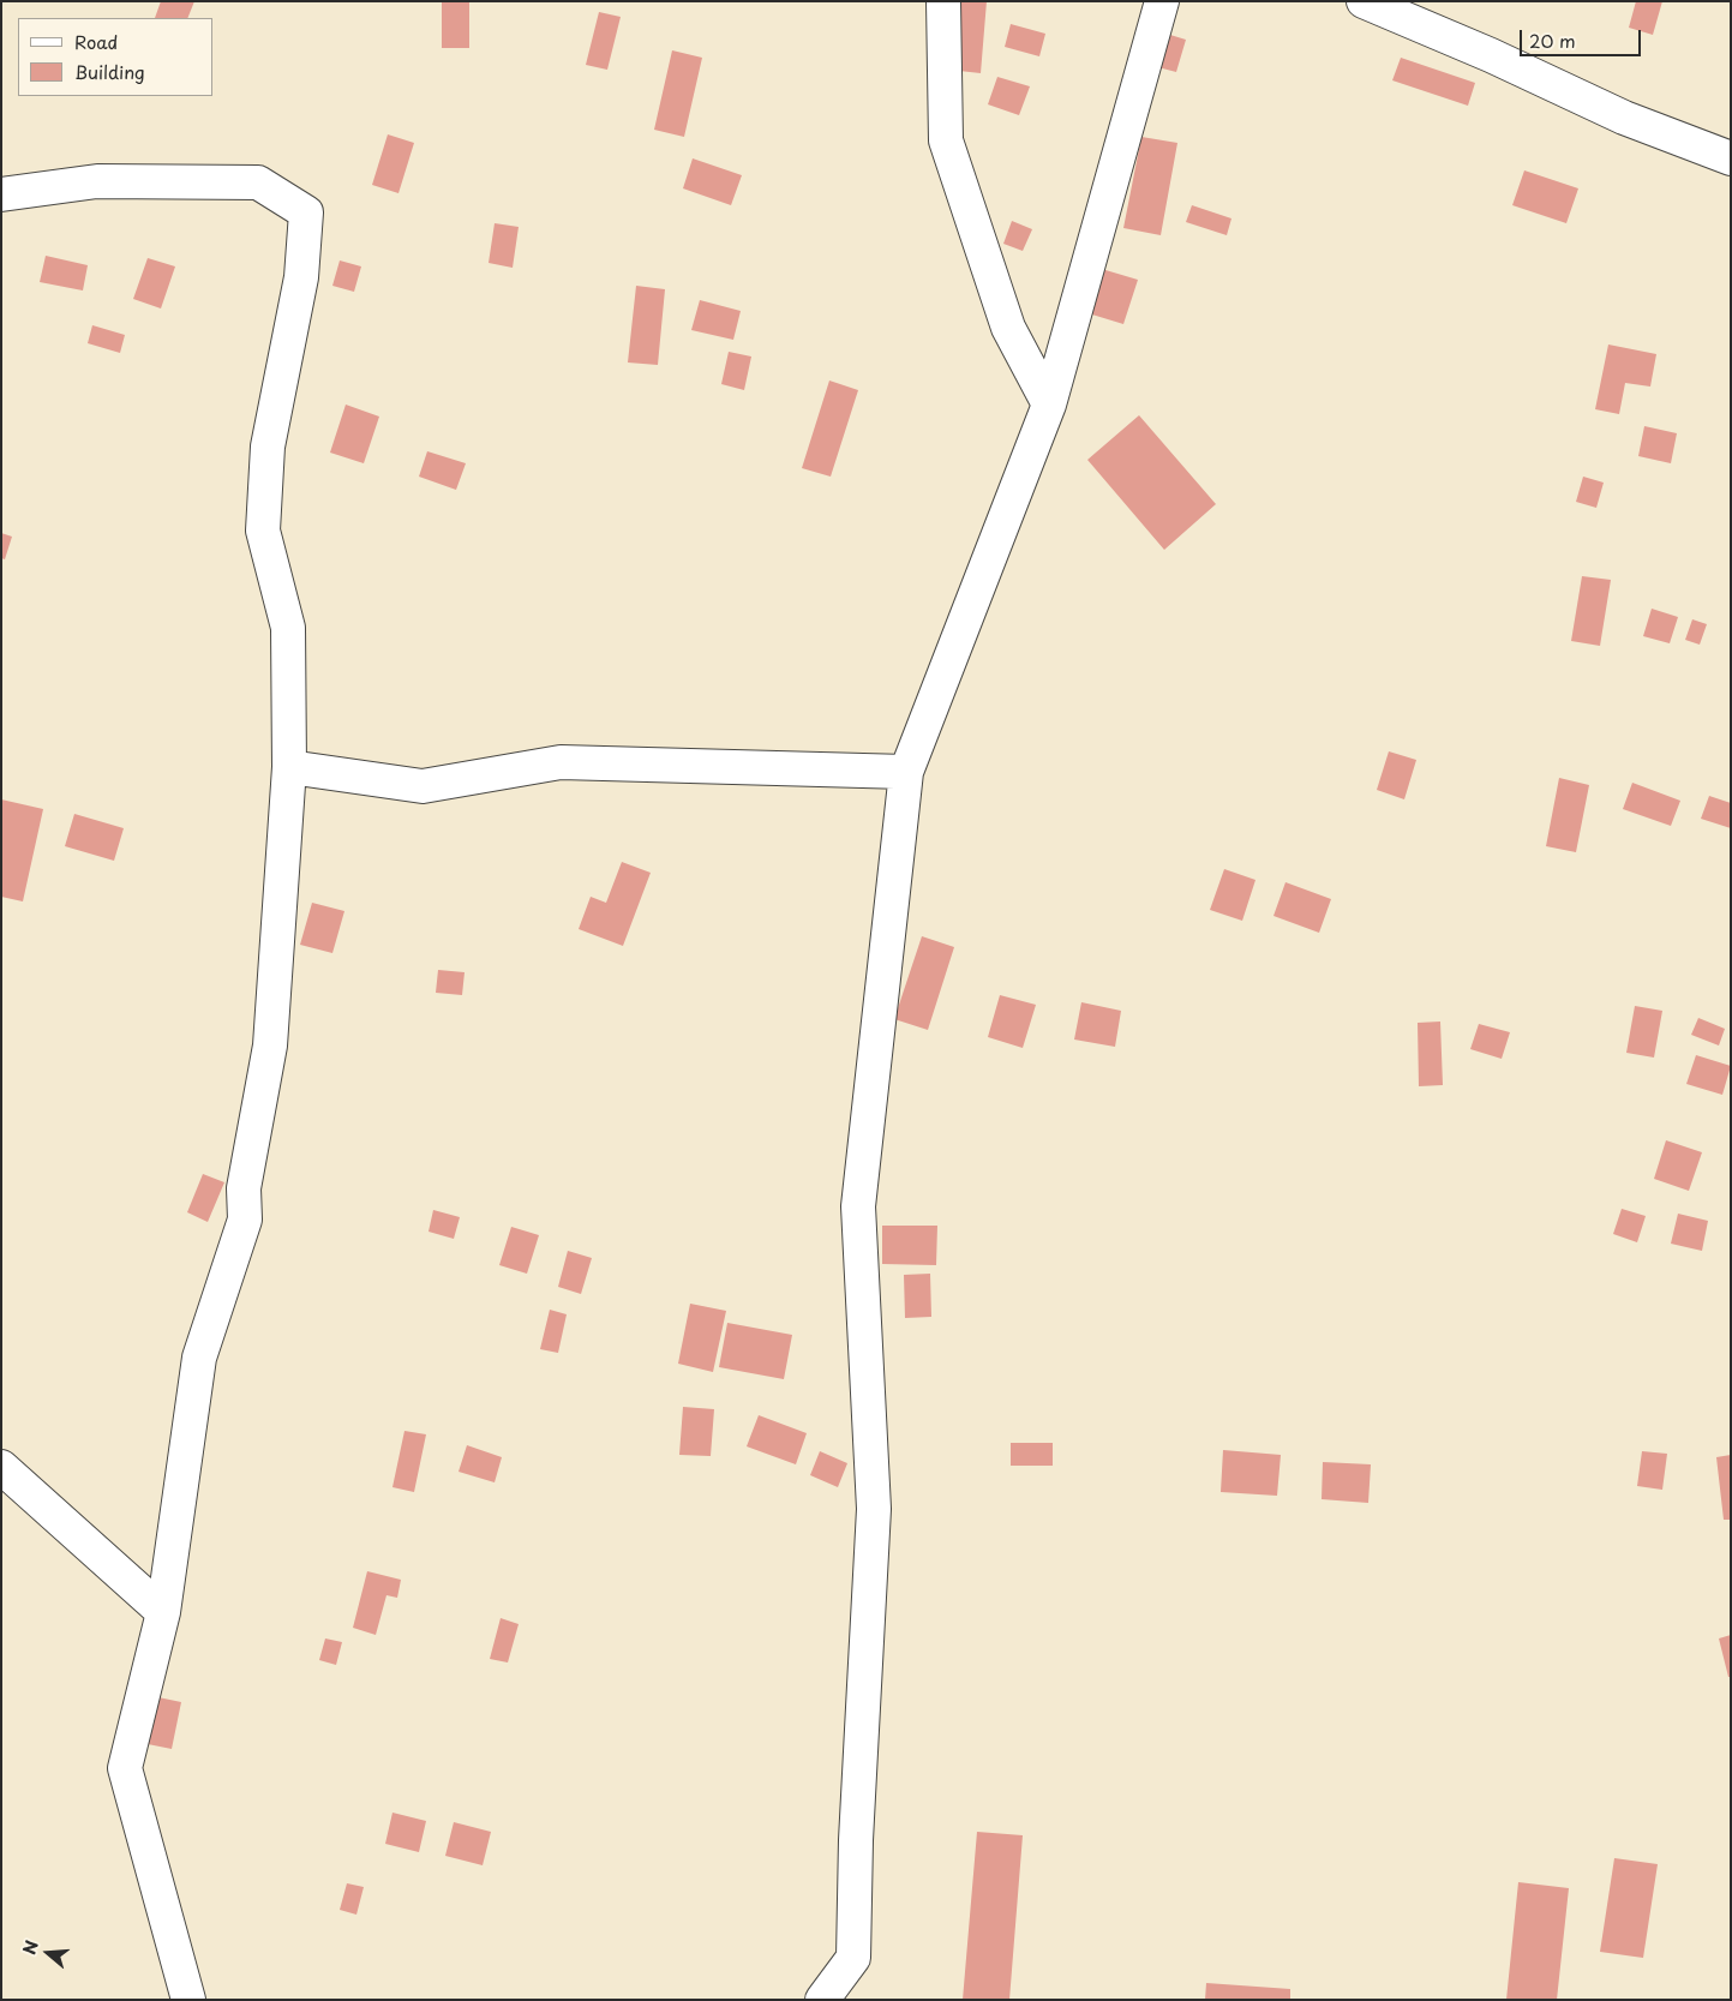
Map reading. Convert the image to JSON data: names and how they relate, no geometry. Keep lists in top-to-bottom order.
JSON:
{
  "legend": ["Road", "Building"],
  "scale_bar": "20 m",
  "north": "left"
}
